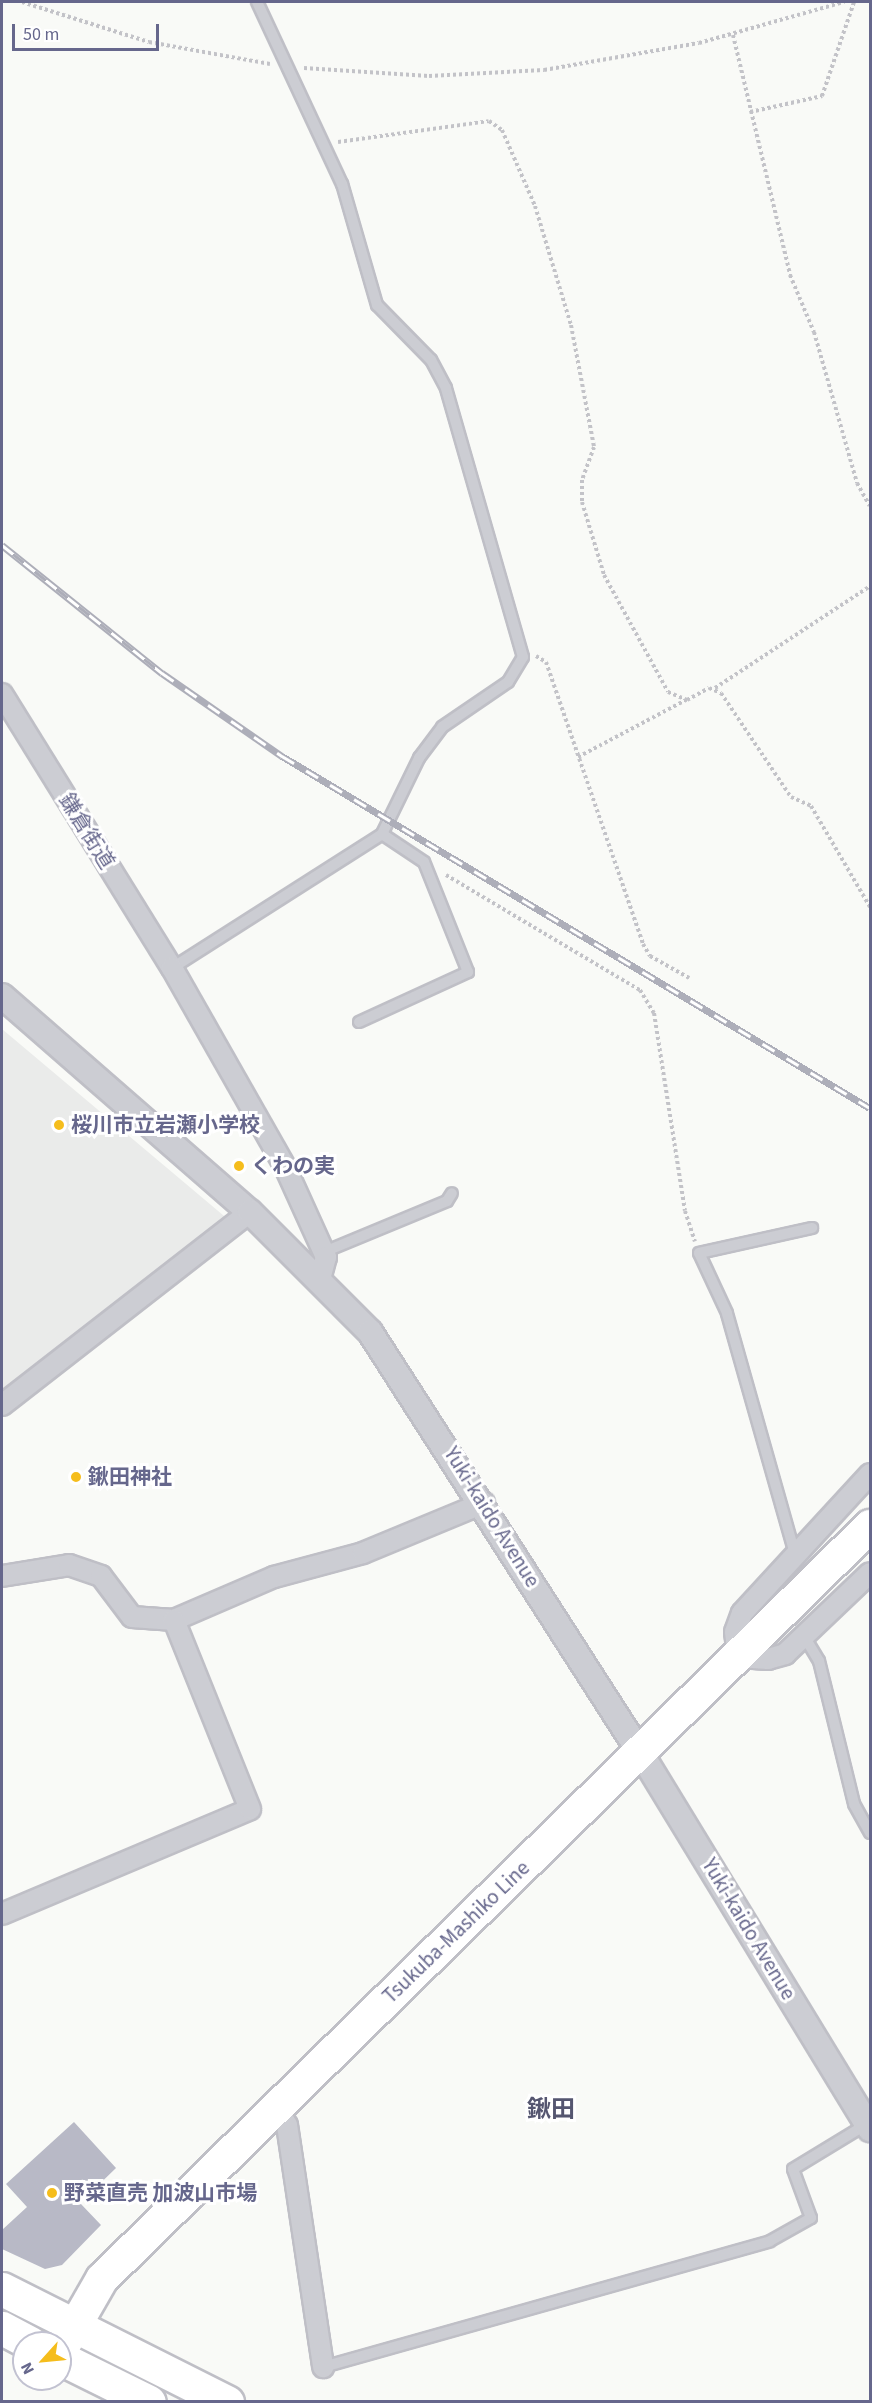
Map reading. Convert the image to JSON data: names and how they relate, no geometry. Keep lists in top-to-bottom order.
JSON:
{
  "streets": {
    "main road": ["Tsukuba-Mashiko Line"],
    "street": ["鎌倉街道", "Yuki-kaido Avenue"]
  },
  "crossings": [
    ["Yuki-kaido Avenue", "Tsukuba-Mashiko Line"]
  ],
  "districts": ["鍬田"],
  "places": [
    "桜川市立岩瀬小学校",
    "くわの実",
    "鍬田神社",
    "野菜直売 加波山市場"
  ],
  "scale_bar": "50 m",
  "north": "bottom left"
}
